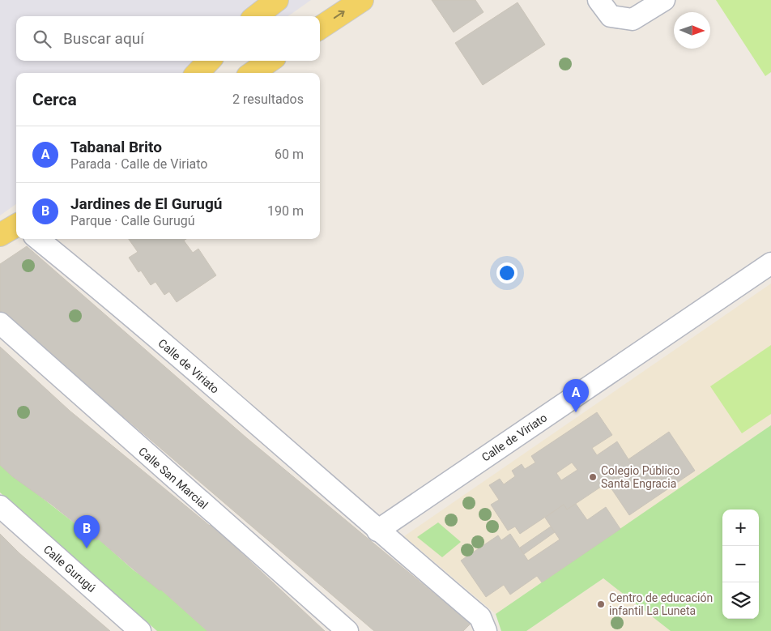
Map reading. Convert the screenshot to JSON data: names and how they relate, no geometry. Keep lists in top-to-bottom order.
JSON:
{
  "streets": {
    "street": ["Calle de Viriato", "Calle San Marcial", "Calle Gurugú"]
  },
  "places": ["Colegio Público Santa Engracia", "Centro de educación infantil La Luneta"],
  "north": "right",
  "page": {
    "search": "Buscar aquí",
    "heading": ["Cerca", "2 resultados"],
    "list": [
      {
        "mark": "A",
        "name": "Tabanal Brito",
        "note": "Parada · Calle de Viriato",
        "value": "60 m"
      },
      {
        "mark": "B",
        "name": "Jardines de El Gurugú",
        "note": "Parque · Calle Gurugú",
        "value": "190 m"
      }
    ],
    "pins": ["A", "B"],
    "map_buttons": ["+", "−"]
  }
}
